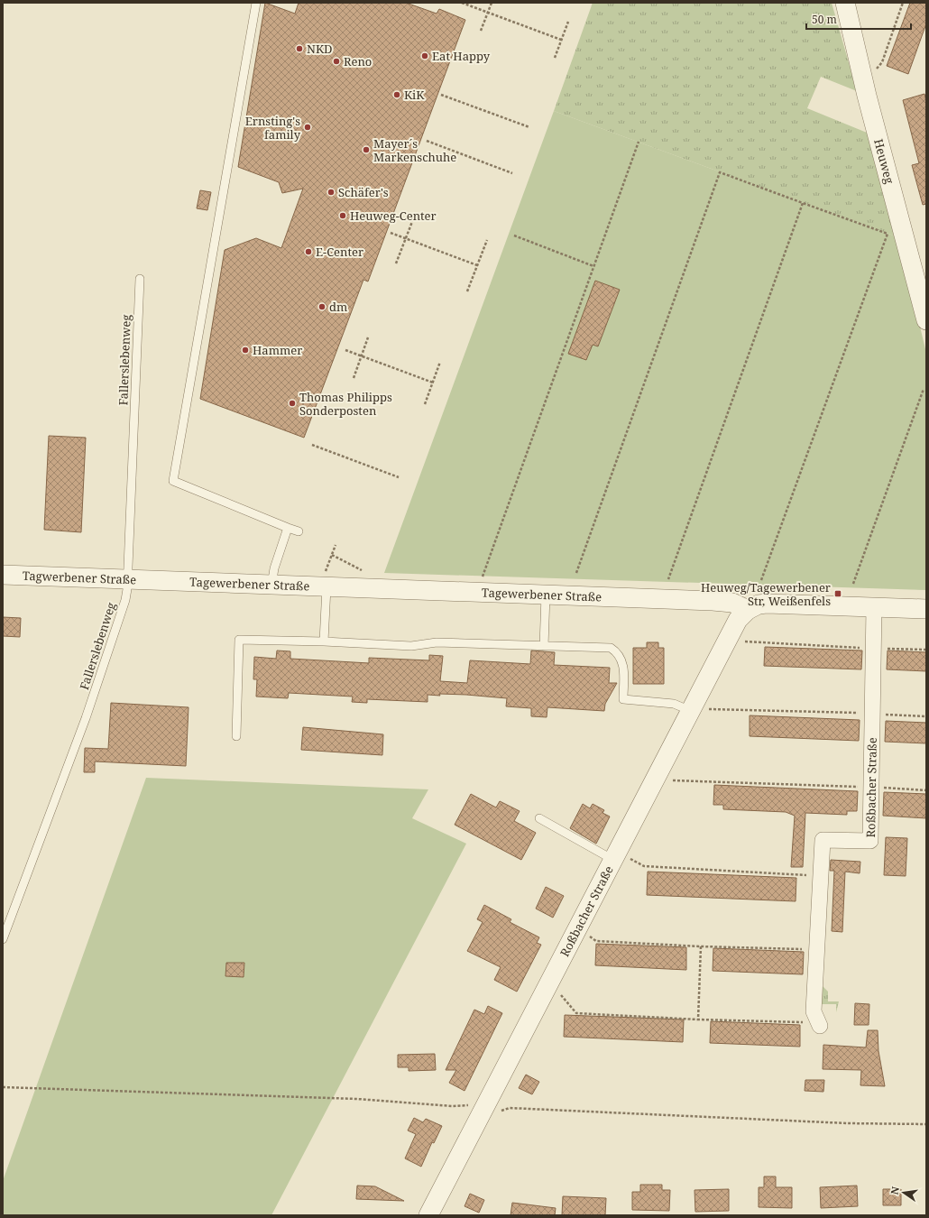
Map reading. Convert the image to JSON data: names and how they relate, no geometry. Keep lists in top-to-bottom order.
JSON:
{
  "streets": {
    "street": [
      "Heuweg",
      "Tagwerbener Straße",
      "Tagewerbener Straße",
      "Roßbacher Straße"
    ],
    "lane": ["Fallerslebenweg"]
  },
  "crossings": [
    ["Fallerslebenweg", "Tagwerbener Straße"],
    ["Tagwerbener Straße", "Tagewerbener Straße"],
    ["Tagewerbener Straße", "Roßbacher Straße"]
  ],
  "places": {
    "other": [
      "NKD",
      "Eat Happy",
      "Reno",
      "KiK",
      "Ernsting's family",
      "Mayer´s Markenschuhe",
      "Schäfer's",
      "Heuweg-Center",
      "E-Center",
      "dm",
      "Hammer",
      "Thomas Philipps Sonderposten"
    ],
    "transit": ["Heuweg/Tagewerbener Str, Weißenfels"]
  },
  "scale_bar": "50 m",
  "north": "left"
}
